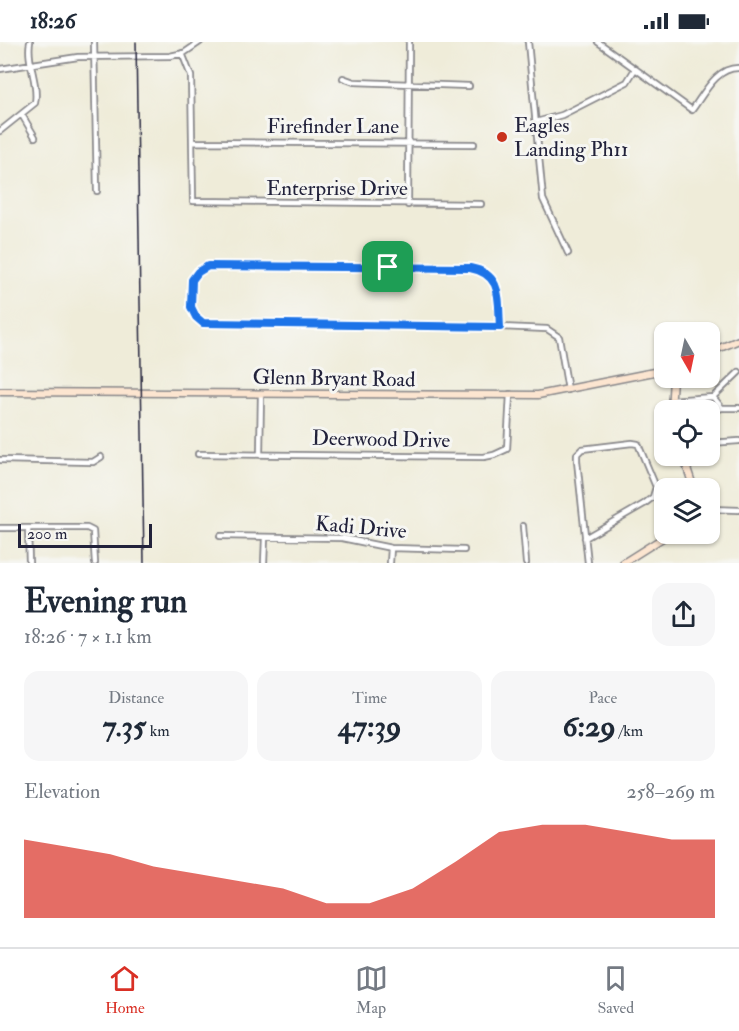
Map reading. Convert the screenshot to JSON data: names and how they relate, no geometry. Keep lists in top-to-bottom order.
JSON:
{
  "streets": {
    "street": [
      "Firefinder Lane",
      "Enterprise Drive",
      "Glenn Bryant Road",
      "Deerwood Drive",
      "Kadi Drive"
    ]
  },
  "crossings": [
    ["Firefinder Lane", "Enterprise Drive"],
    ["Glenn Bryant Road", "Deerwood Drive"]
  ],
  "places": ["Eagles Landing Ph11"],
  "scale_bar": "200 m",
  "north": "bottom",
  "page": {
    "status": "18:26",
    "scale": "200 m",
    "heading": ["Evening run", "18:26 · 7 × 1.1 km"],
    "stats": [
      ["Distance", "7.35 km"],
      ["Time", "47:39"],
      ["Pace", "6:29 /km"]
    ],
    "chart": ["Elevation", "258–269 m"],
    "tabs": ["Home", "Map", "Saved"]
  }
}
